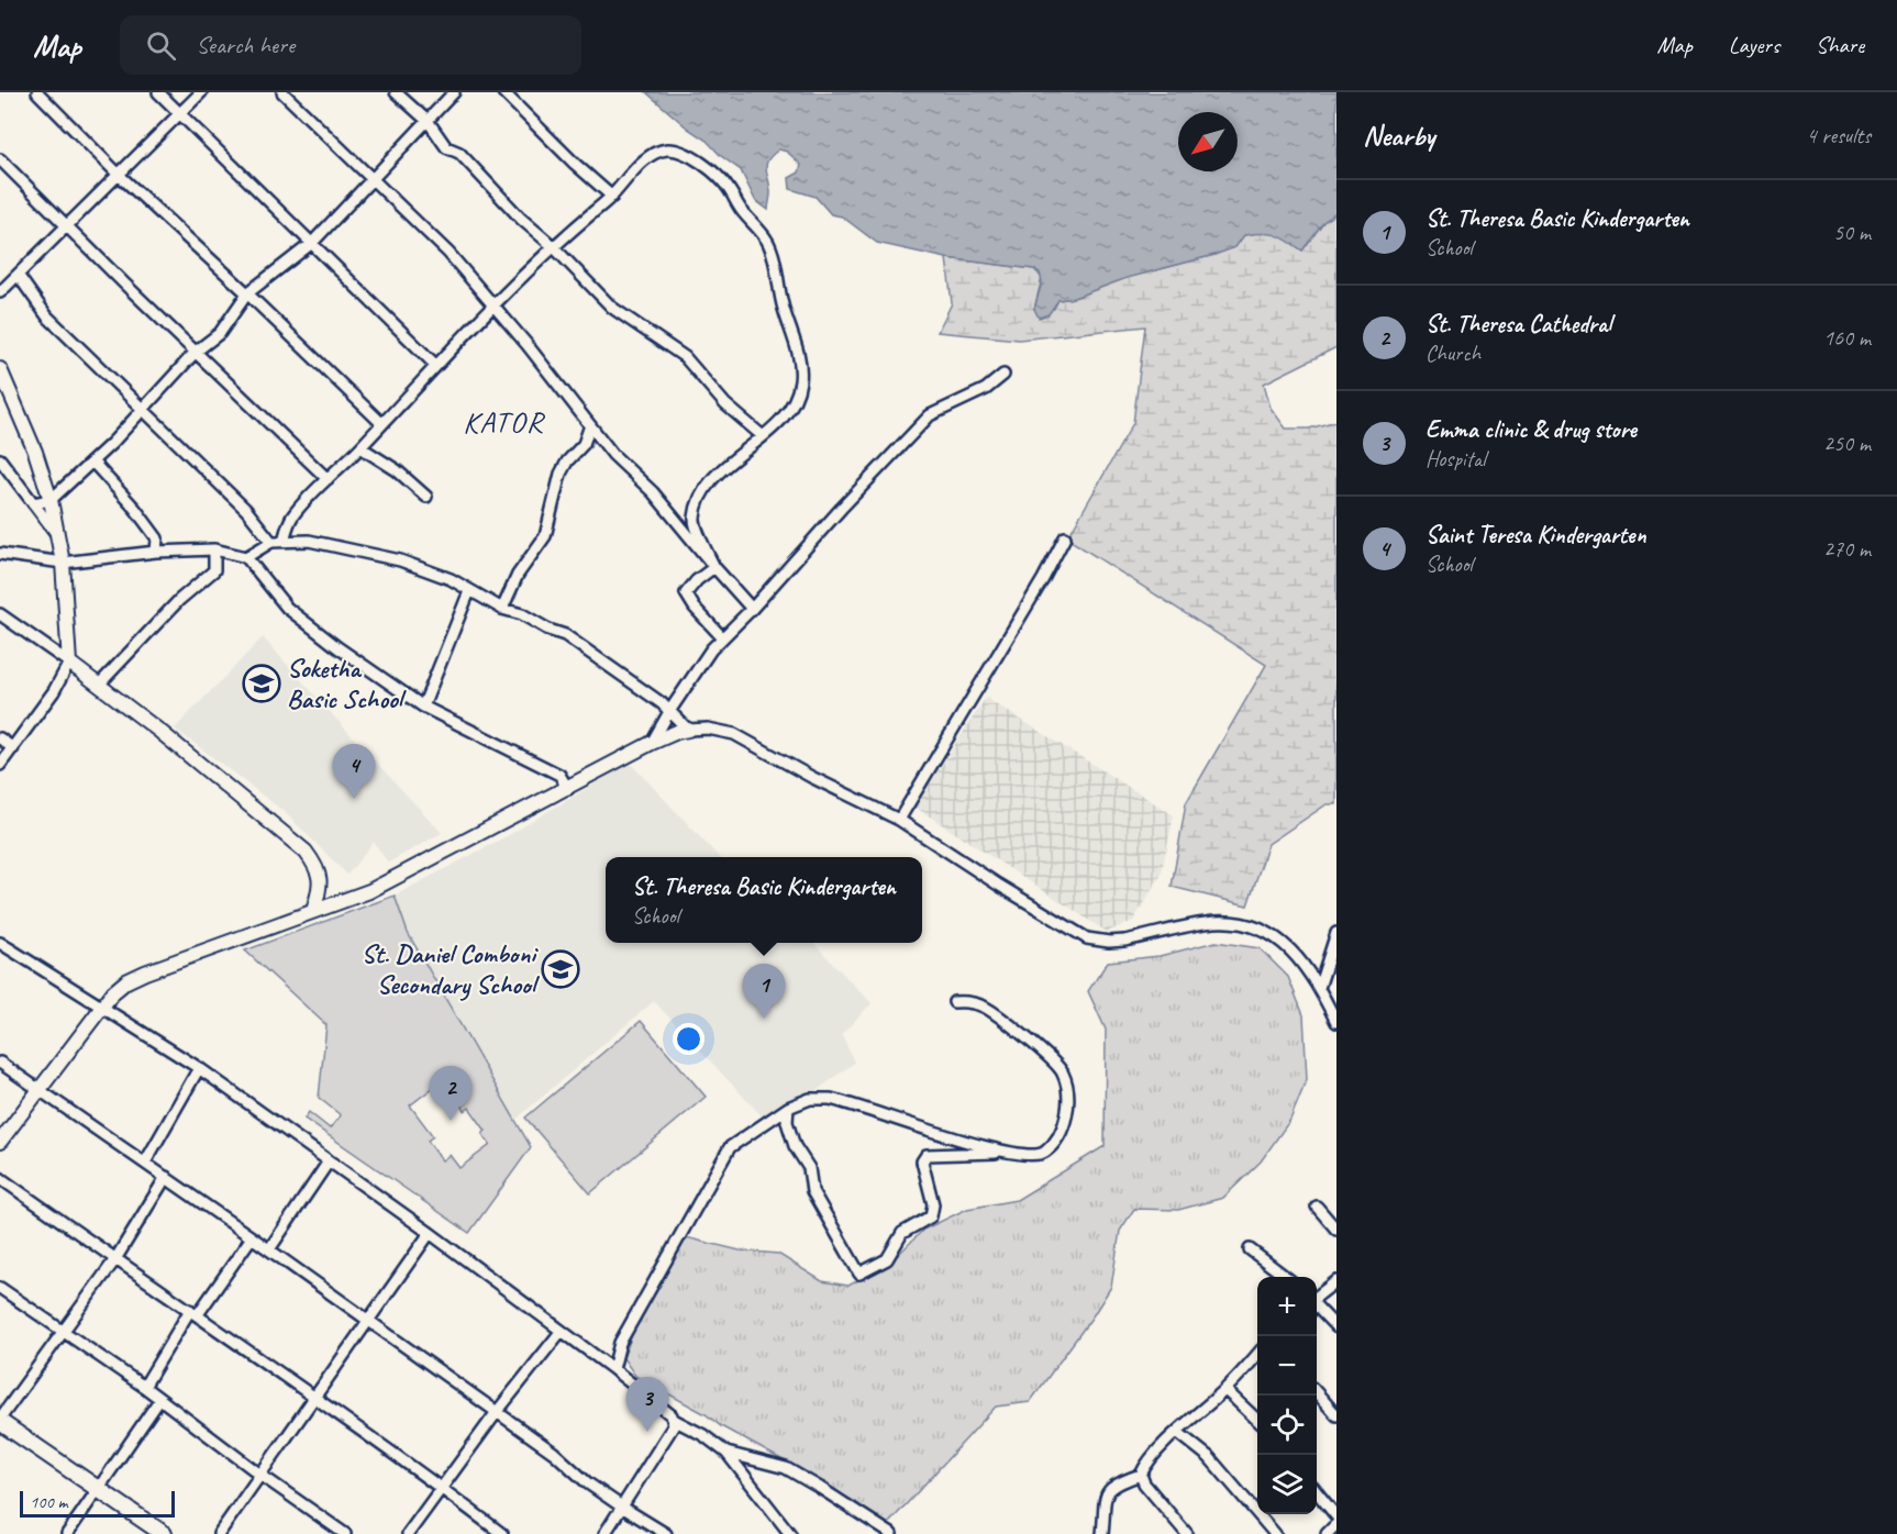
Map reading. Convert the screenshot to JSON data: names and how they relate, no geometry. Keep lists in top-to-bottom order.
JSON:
{
  "districts": ["KATOR"],
  "places": {
    "school or university": ["Soketha Basic School", "St. Daniel Comboni Secondary School"]
  },
  "scale_bar": "100 m",
  "north": "bottom left",
  "page": {
    "header": "Map",
    "search": "Search here",
    "nav": ["Map", "Layers", "Share"],
    "heading": ["Nearby", "4 results"],
    "list": [
      {
        "mark": "1",
        "name": "St. Theresa Basic Kindergarten",
        "note": "School",
        "value": "50 m"
      },
      {
        "mark": "2",
        "name": "St. Theresa Cathedral",
        "note": "Church",
        "value": "160 m"
      },
      {
        "mark": "3",
        "name": "Emma clinic & drug store",
        "note": "Hospital",
        "value": "250 m"
      },
      {
        "mark": "4",
        "name": "Saint Teresa Kindergarten",
        "note": "School",
        "value": "270 m"
      }
    ],
    "pins": [
      "4",
      "1",
      "2",
      "3"
    ],
    "popup": ["St. Theresa Basic Kindergarten", "School"],
    "map_buttons": ["+", "−"],
    "scale": "100 m"
  }
}
